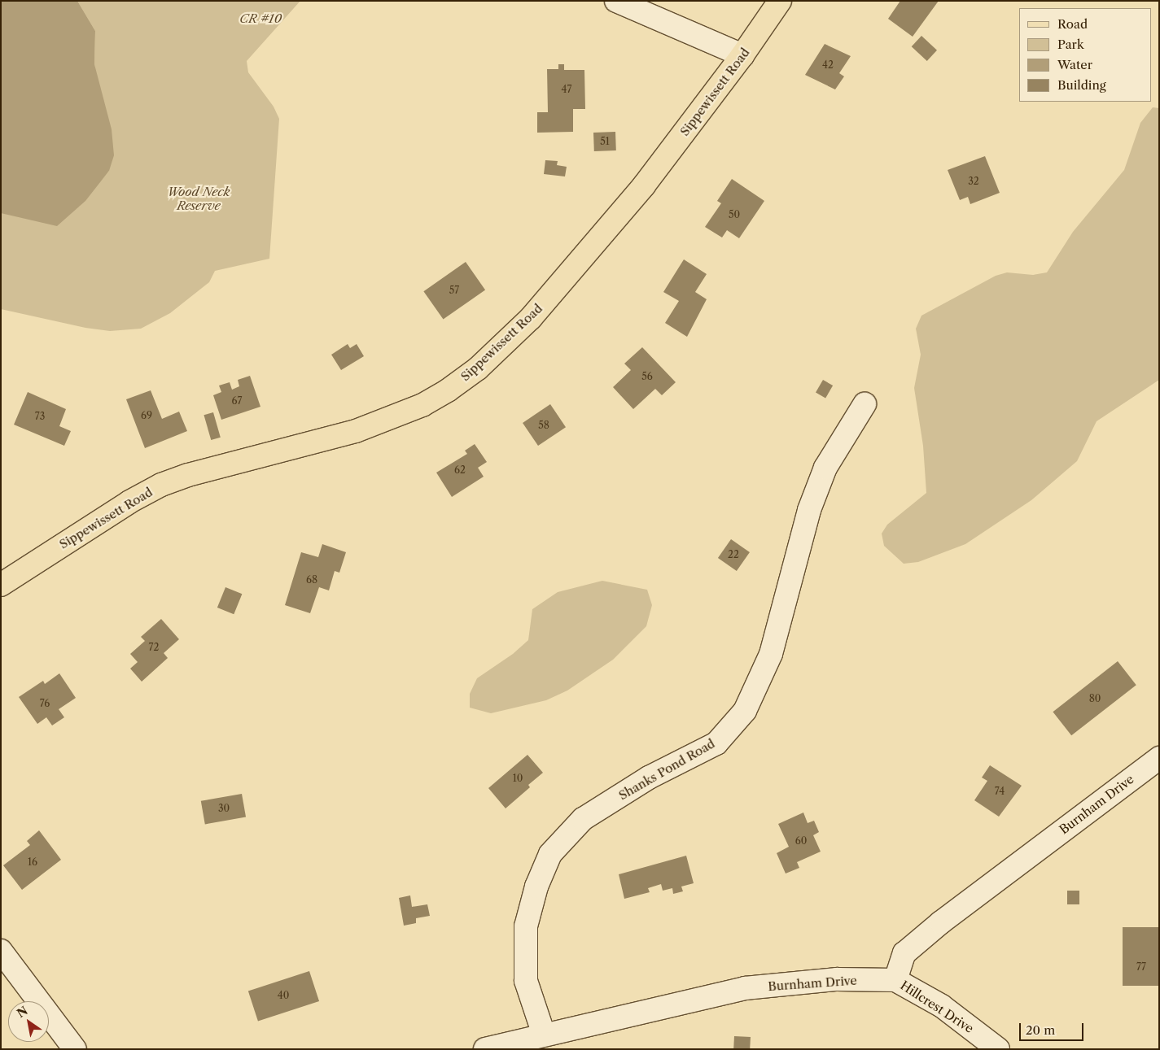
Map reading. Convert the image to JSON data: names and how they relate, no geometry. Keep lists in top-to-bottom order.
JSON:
{
  "streets": {
    "main road": ["Sippewissett Road"],
    "street": ["Shanks Pond Road", "Burnham Drive", "Hillcrest Drive"]
  },
  "crossings": [
    ["Shanks Pond Road", "Burnham Drive"],
    ["Burnham Drive", "Hillcrest Drive"]
  ],
  "parks": ["CR #10", "Wood Neck Reserve"],
  "house_numbers": [
    "42",
    "47",
    "51",
    "32",
    "50",
    "57",
    "56",
    "67",
    "69",
    "73",
    "58",
    "62",
    "22",
    "68",
    "72",
    "80",
    "76",
    "10",
    "74",
    "30",
    "60",
    "16",
    "77",
    "40"
  ],
  "legend": [
    "Road",
    "Park",
    "Water",
    "Building"
  ],
  "scale_bar": "20 m",
  "north": "top left"
}
